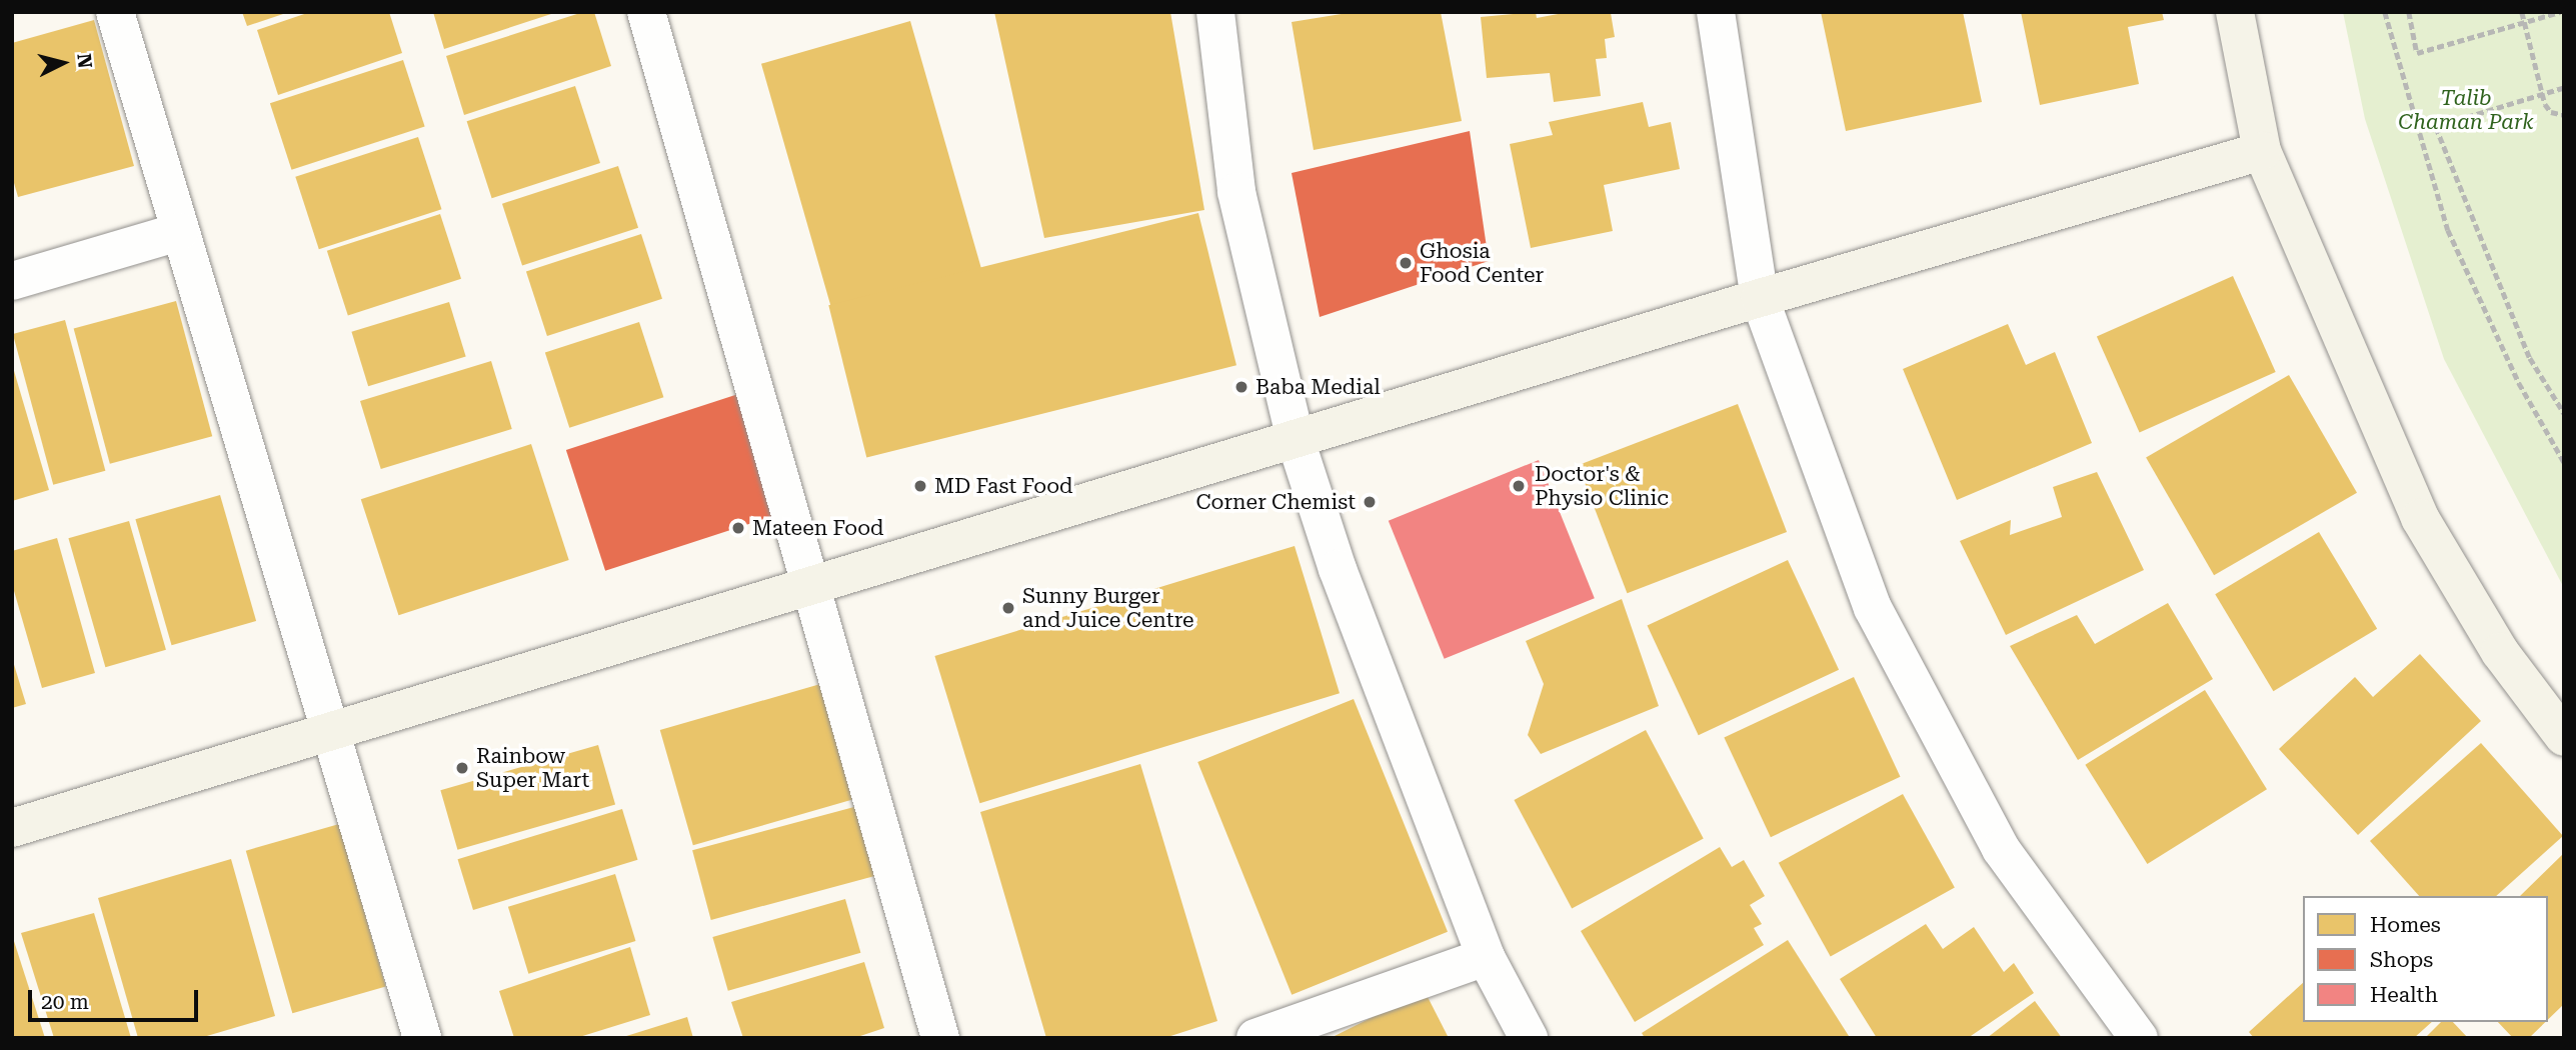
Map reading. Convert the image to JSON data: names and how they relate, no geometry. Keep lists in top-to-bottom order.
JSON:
{
  "parks": ["Talib Chaman Park"],
  "places": [
    "Ghosia Food Center",
    "Baba Medial",
    "MD Fast Food",
    "Doctor's & Physio Clinic",
    "Corner Chemist",
    "Mateen Food",
    "Sunny Burger and Juice Centre",
    "Rainbow Super Mart"
  ],
  "legend": ["Homes", "Shops", "Health"],
  "scale_bar": "20 m",
  "north": "right"
}
